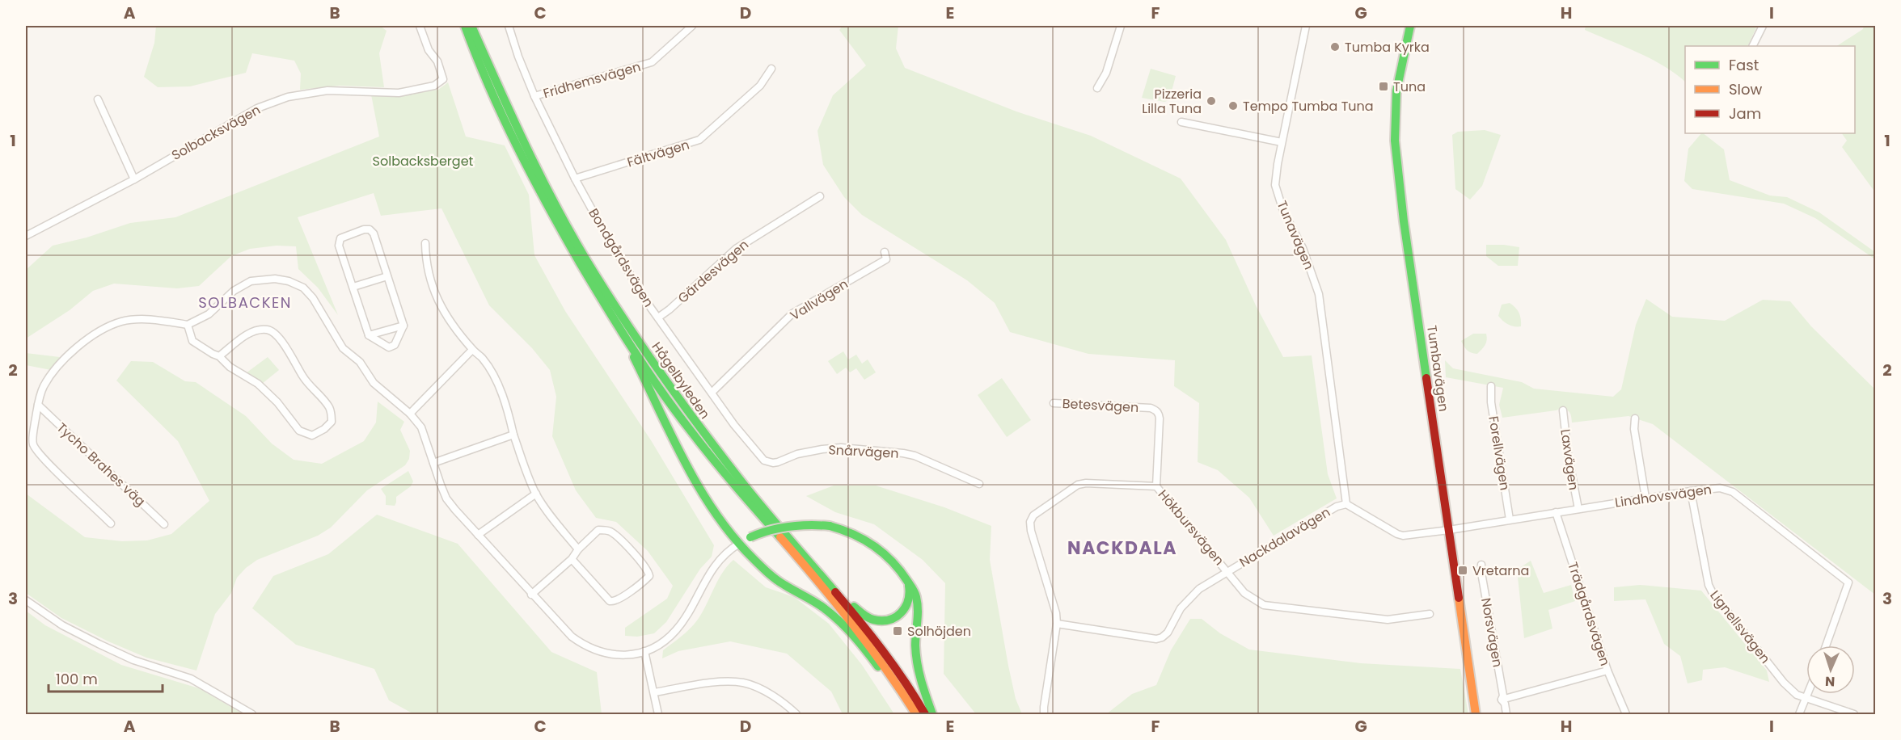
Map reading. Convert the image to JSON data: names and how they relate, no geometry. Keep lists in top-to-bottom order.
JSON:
{
  "streets": {
    "main road": ["Tumbavägen", "Hågelbyleden"],
    "street": [
      "Fridhemsvägen",
      "Solbacksvägen",
      "Fältvägen",
      "Tunavägen",
      "Bondgårdsvägen",
      "Gärdesvägen",
      "Vallvägen",
      "Betesvägen",
      "Snårvägen",
      "Forellvägen",
      "Laxvägen",
      "Tycho Brahes väg",
      "Lindhovsvägen",
      "Hökbursvägen",
      "Nackdalavägen",
      "Trädgårdsvägen",
      "Lignellsvägen",
      "Norsvägen"
    ]
  },
  "crossings": [
    ["Fridhemsvägen", "Bondgårdsvägen"],
    ["Fältvägen", "Bondgårdsvägen"],
    ["Tunavägen", "Nackdalavägen"],
    ["Bondgårdsvägen", "Gärdesvägen"],
    ["Bondgårdsvägen", "Vallvägen"],
    ["Bondgårdsvägen", "Snårvägen"],
    ["Tumbavägen", "Lindhovsvägen"],
    ["Tumbavägen", "Nackdalavägen"],
    ["Betesvägen", "Hökbursvägen"],
    ["Forellvägen", "Lindhovsvägen"],
    ["Laxvägen", "Lindhovsvägen"],
    ["Lindhovsvägen", "Nackdalavägen"],
    ["Lindhovsvägen", "Trädgårdsvägen"],
    ["Lindhovsvägen", "Lignellsvägen"],
    ["Hökbursvägen", "Nackdalavägen"]
  ],
  "districts": ["SOLBACKEN", "NACKDALA"],
  "parks": ["Solbacksberget"],
  "places": {
    "other": ["Tumba Kyrka", "Pizzeria Lilla Tuna", "Tempo Tumba Tuna"],
    "transit": ["Tuna", "Vretarna", "Solhöjden"]
  },
  "legend": ["Fast", "Slow", "Jam"],
  "scale_bar": "100 m",
  "north": "bottom",
  "grid": {
    "columns": [
      "A",
      "B",
      "C",
      "D",
      "E",
      "F",
      "G",
      "H",
      "I"
    ],
    "rows": ["1", "2", "3"]
  }
}
